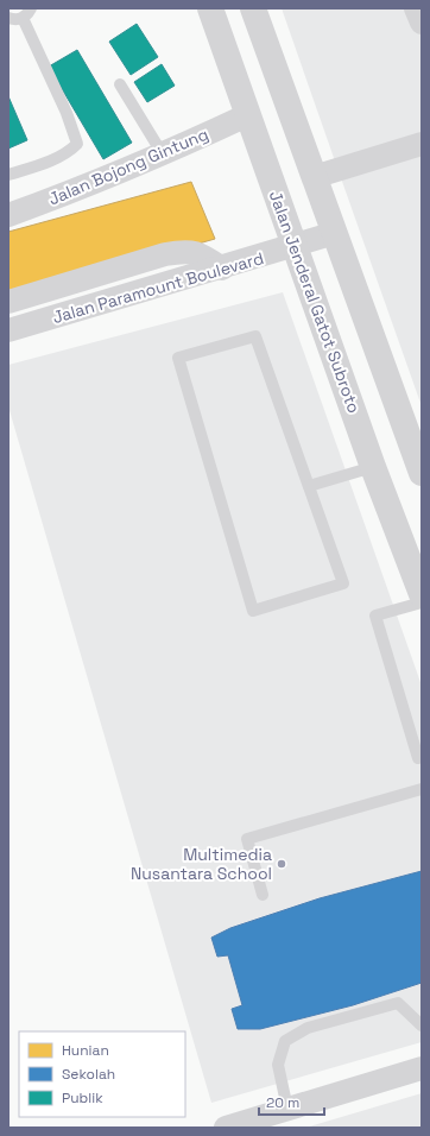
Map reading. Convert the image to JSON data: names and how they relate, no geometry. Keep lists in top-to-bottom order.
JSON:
{
  "streets": {
    "street": ["Jalan Bojong Gintung", "Jalan Paramount Boulevard", "Jalan Jenderal Gatot Subroto"]
  },
  "crossings": [
    ["Jalan Bojong Gintung", "Jalan Jenderal Gatot Subroto"],
    ["Jalan Paramount Boulevard", "Jalan Jenderal Gatot Subroto"]
  ],
  "places": ["Multimedia Nusantara School"],
  "legend": ["Hunian", "Sekolah", "Publik"],
  "scale_bar": "20 m"
}
